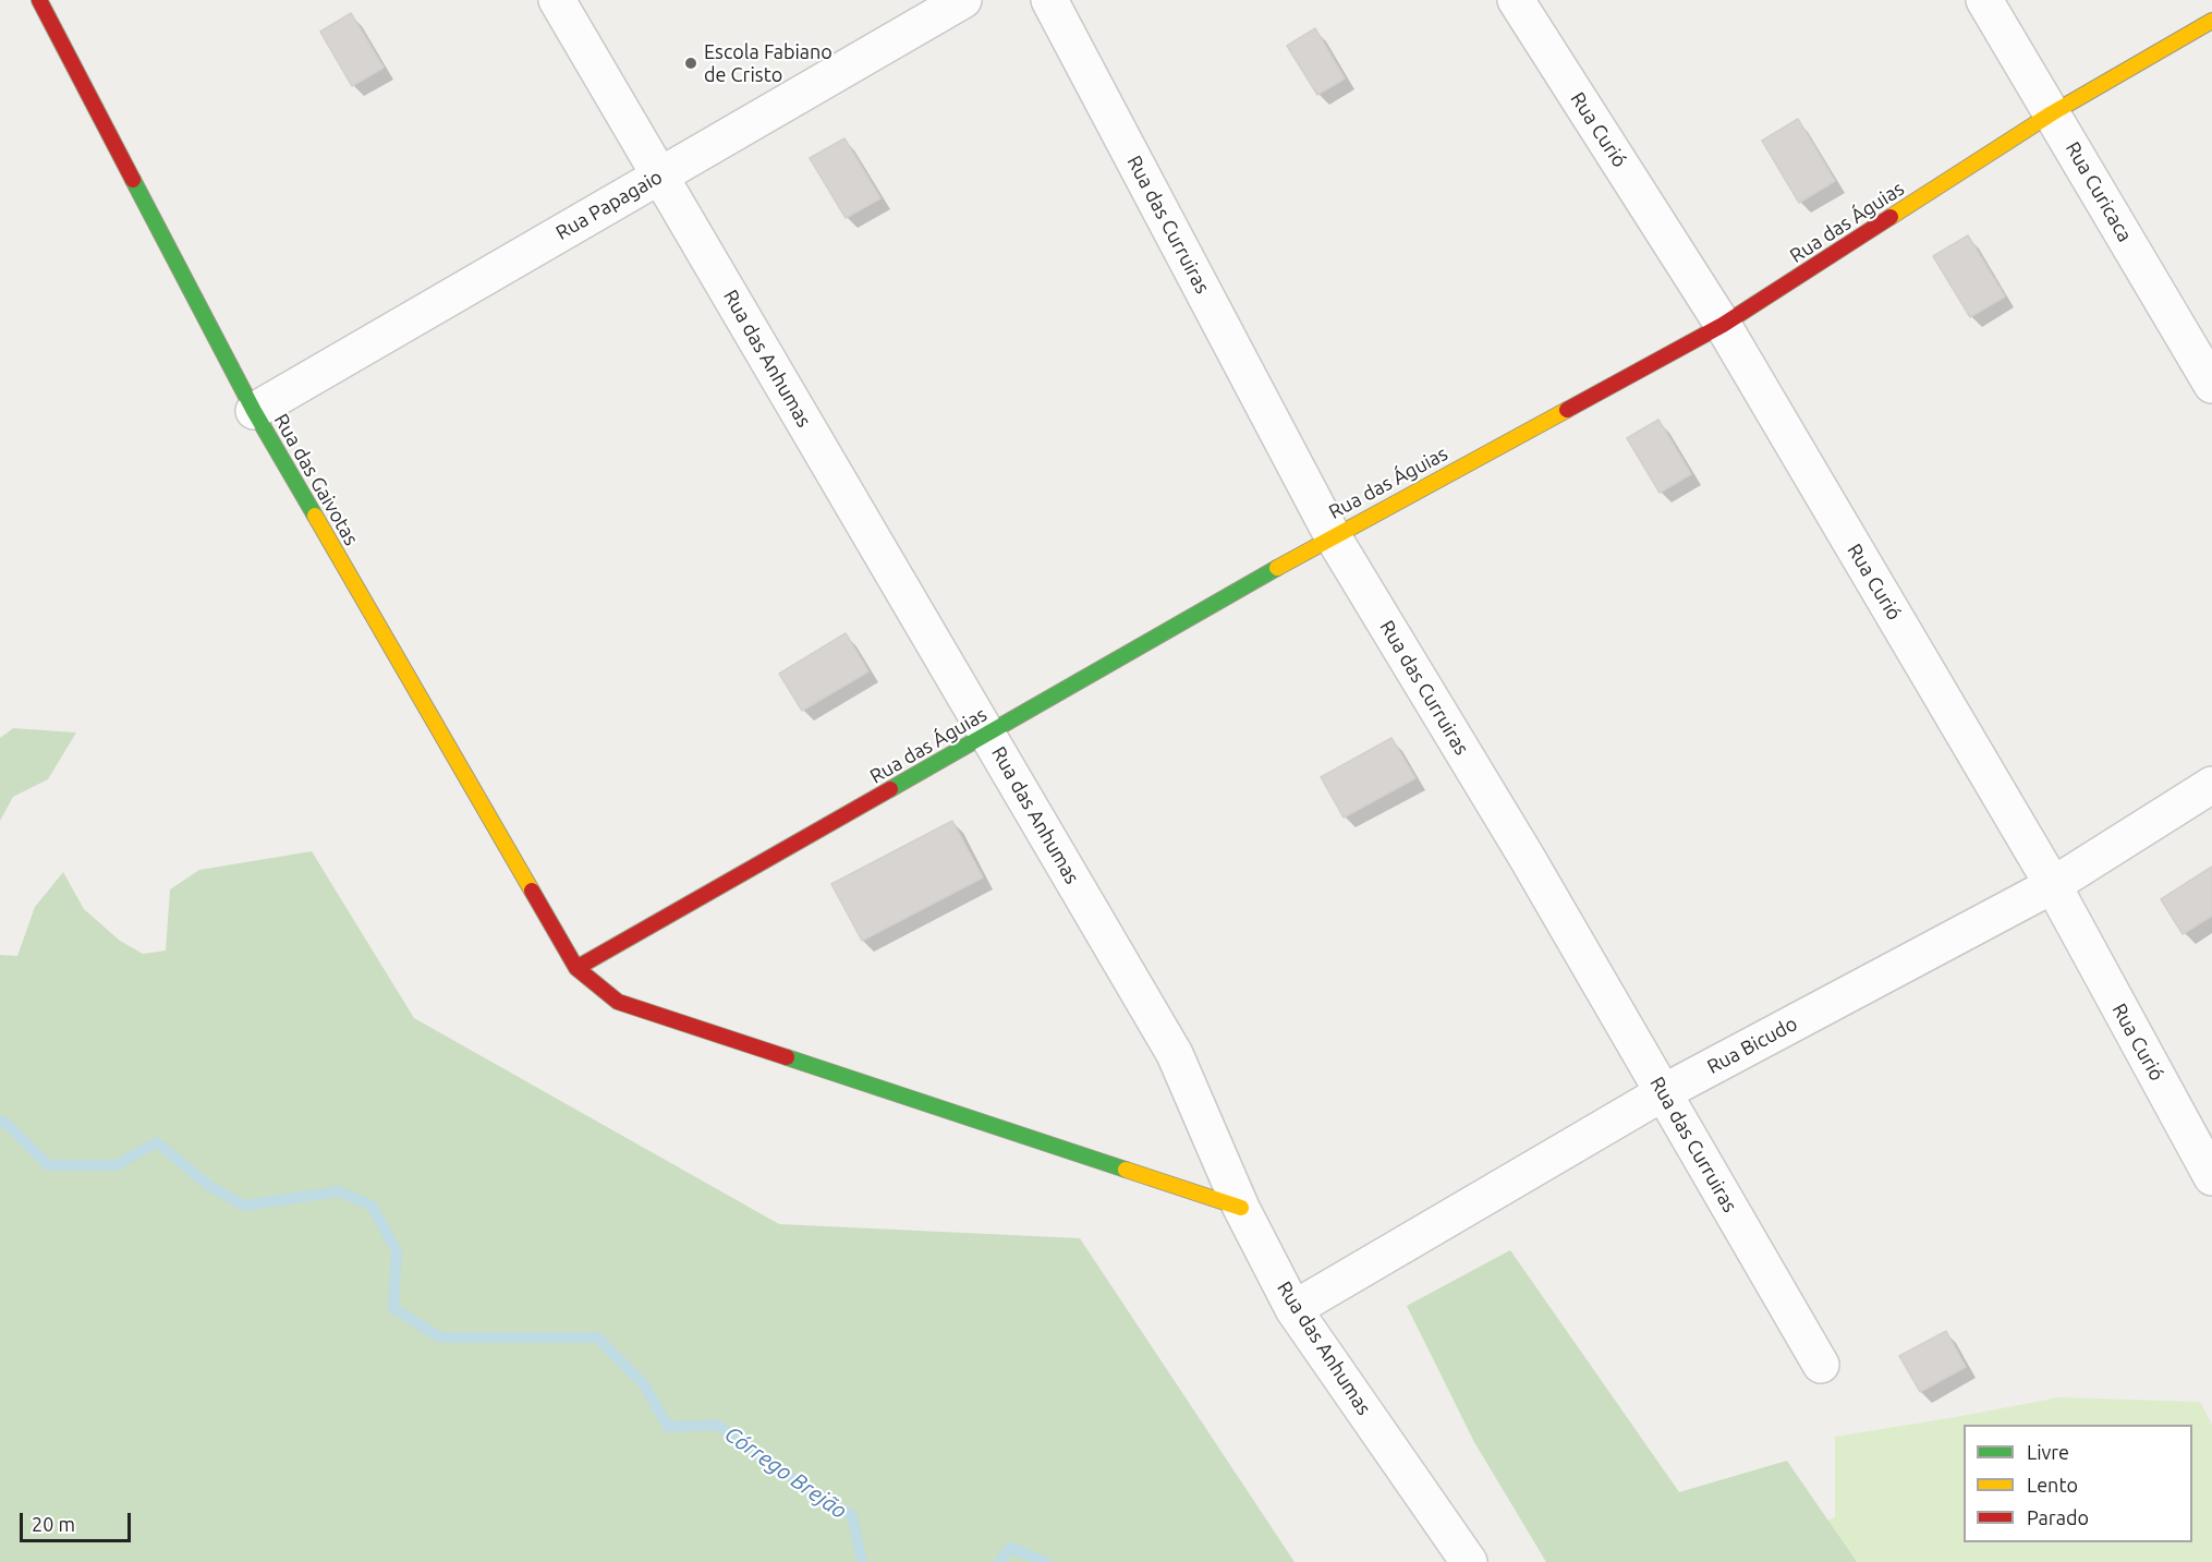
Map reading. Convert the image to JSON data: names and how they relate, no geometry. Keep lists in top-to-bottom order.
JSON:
{
  "streets": {
    "street": [
      "Rua Curió",
      "Rua Curicaca",
      "Rua Papagaio",
      "Rua das Águias",
      "Rua das Curruiras",
      "Rua das Anhumas",
      "Rua das Gaivotas",
      "Rua Bicudo"
    ]
  },
  "crossings": [
    ["Rua Curió", "Rua das Águias"],
    ["Rua Curió", "Rua Bicudo"],
    ["Rua Curicaca", "Rua das Águias"],
    ["Rua Papagaio", "Rua das Anhumas"],
    ["Rua Papagaio", "Rua das Gaivotas"],
    ["Rua das Águias", "Rua das Curruiras"],
    ["Rua das Águias", "Rua das Anhumas"],
    ["Rua das Águias", "Rua das Gaivotas"],
    ["Rua das Curruiras", "Rua Bicudo"],
    ["Rua das Anhumas", "Rua Bicudo"]
  ],
  "water": ["Córrego Brejão"],
  "places": ["Escola Fabiano de Cristo"],
  "legend": ["Livre", "Lento", "Parado"],
  "scale_bar": "20 m"
}
